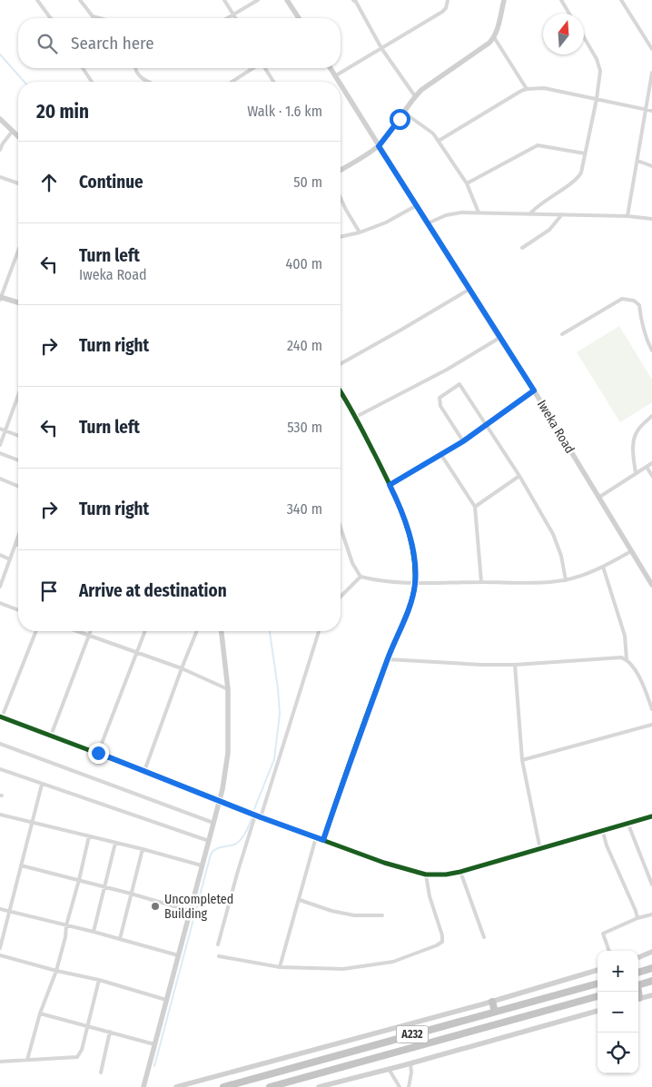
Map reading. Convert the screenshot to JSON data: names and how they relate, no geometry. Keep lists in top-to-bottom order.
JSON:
{
  "streets": {
    "highway": ["A232"],
    "street": ["Iweka Road"]
  },
  "places": ["Uncompleted Building"],
  "north": "top",
  "page": {
    "search": "Search here",
    "heading": ["20 min", "Walk · 1.6 km"],
    "list": [
      ["Continue", "50 m"],
      ["Turn left", "Iweka Road", "400 m"],
      ["Turn right", "240 m"],
      ["Turn left", "530 m"],
      ["Turn right", "340 m"],
      "Arrive at destination"
    ],
    "map_buttons": ["+", "−"]
  }
}
